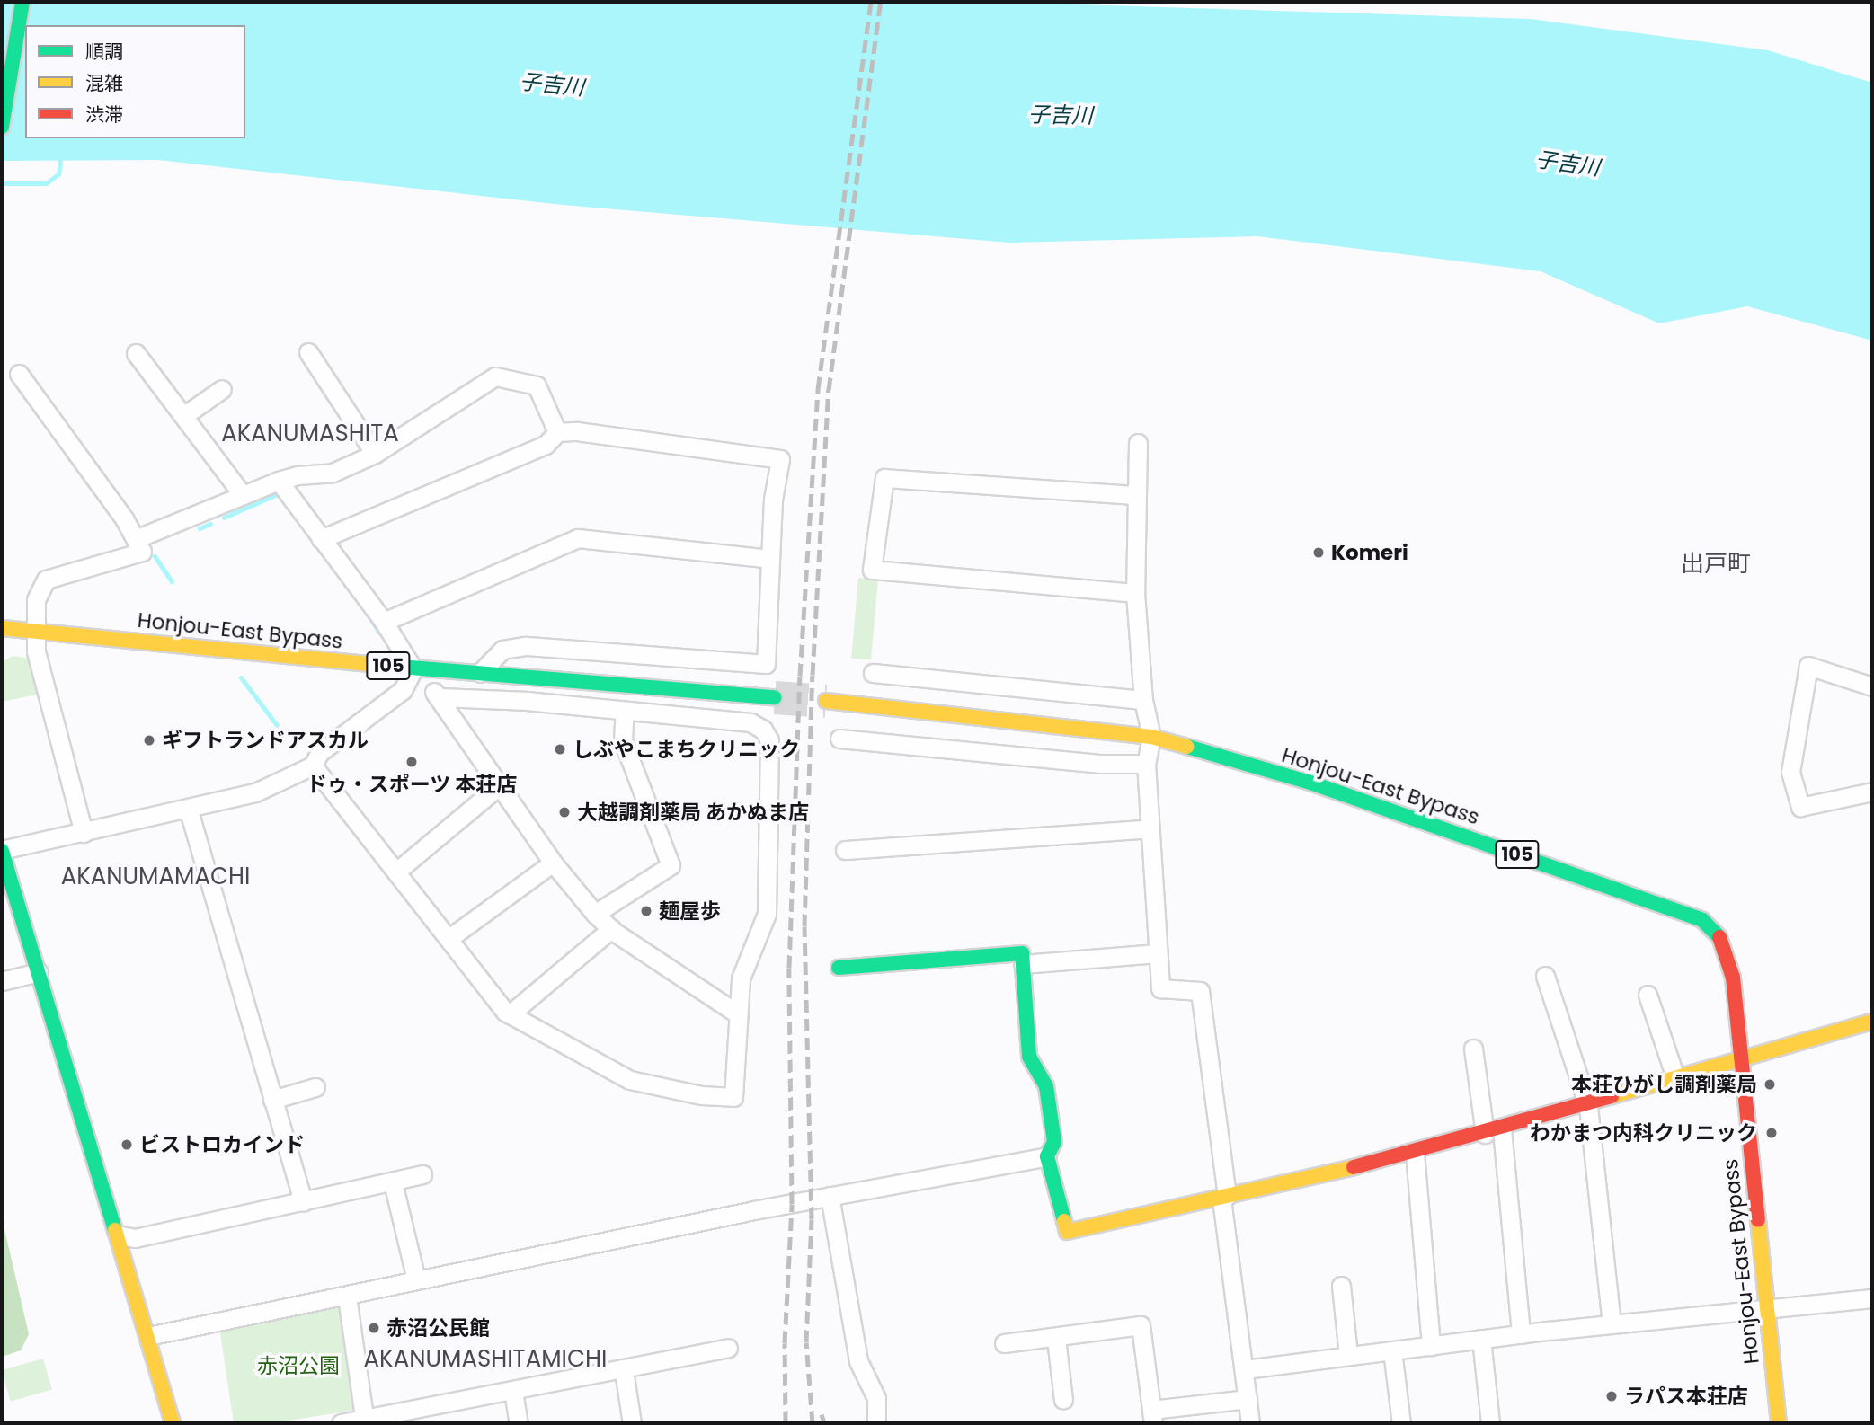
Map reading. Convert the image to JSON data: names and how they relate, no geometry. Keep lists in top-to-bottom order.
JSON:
{
  "streets": {
    "main road": ["Honjou-East Bypass", "105"]
  },
  "districts": [
    "AKANUMASHITA",
    "出戸町",
    "AKANUMAMACHI",
    "AKANUMASHITAMICHI"
  ],
  "water": ["子吉川"],
  "parks": ["赤沼公園"],
  "places": [
    "Komeri",
    "ギフトランドアスカル",
    "しぶやこまちクリニック",
    "ドゥ・スポーツ 本荘店",
    "大越調剤薬局 あかぬま店",
    "麺屋歩",
    "本荘ひがし調剤薬局",
    "わかまつ内科クリニック",
    "ビストロカインド",
    "赤沼公民館",
    "ラパス本荘店"
  ],
  "legend": ["順調", "混雑", "渋滞"]
}
